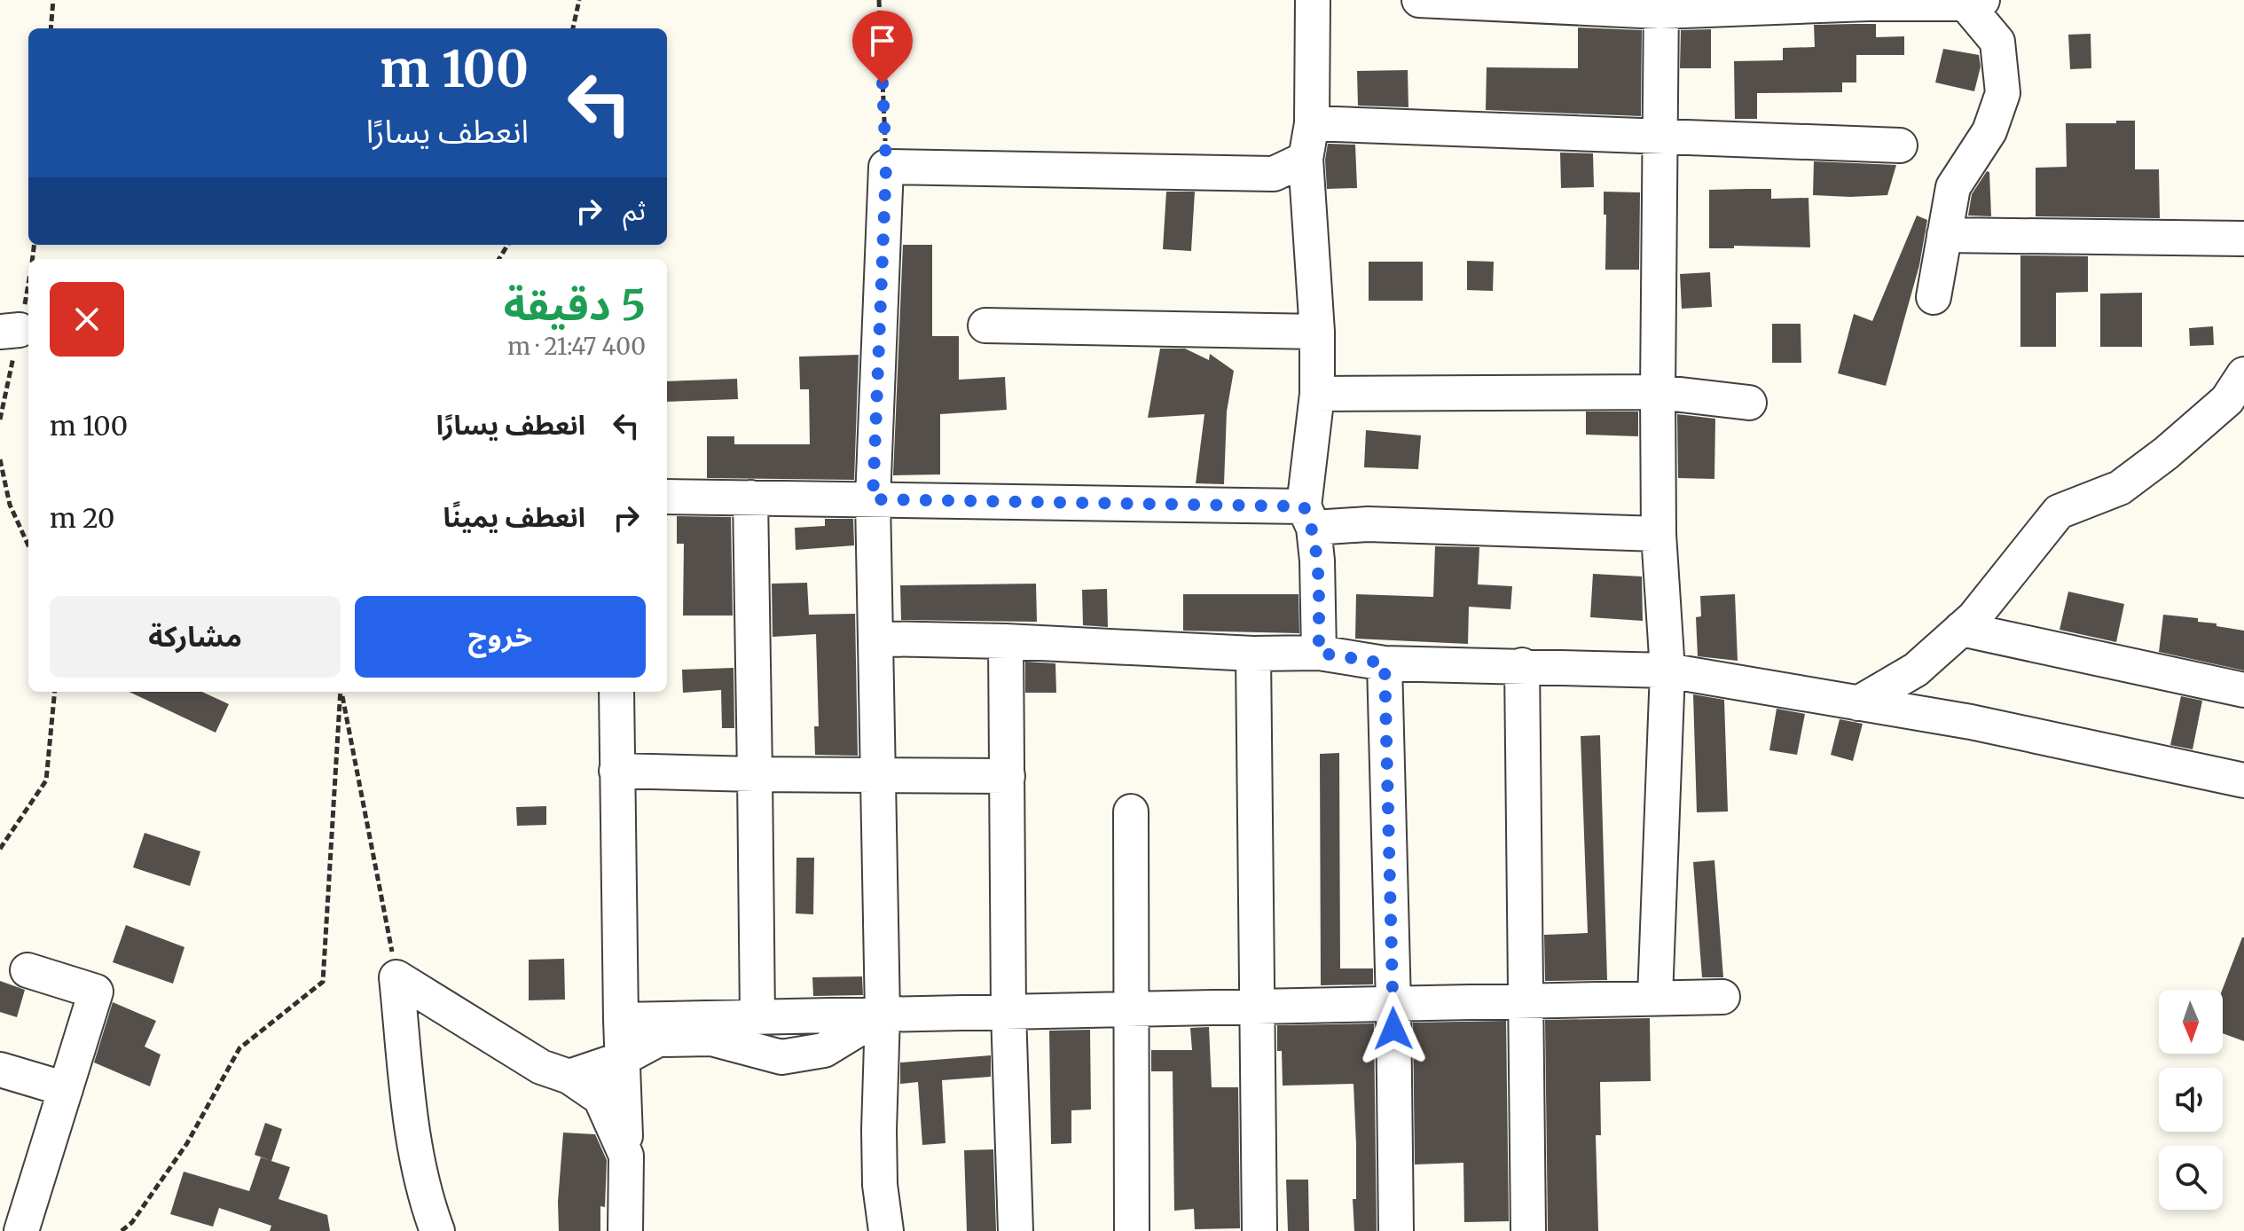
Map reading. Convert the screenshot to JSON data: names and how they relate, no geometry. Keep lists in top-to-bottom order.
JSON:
{
  "north": "bottom",
  "page": {
    "turn": ["100 m", "انعطف يسارًا"],
    "then": "ثم",
    "heading": ["5 دقيقة", "400 m · 21:47"],
    "list": [
      {
        "name": "انعطف يسارًا",
        "value": "100 m"
      },
      {
        "name": "انعطف يمينًا",
        "value": "20 m"
      }
    ],
    "buttons": ["خروج", "مشاركة"]
  }
}
